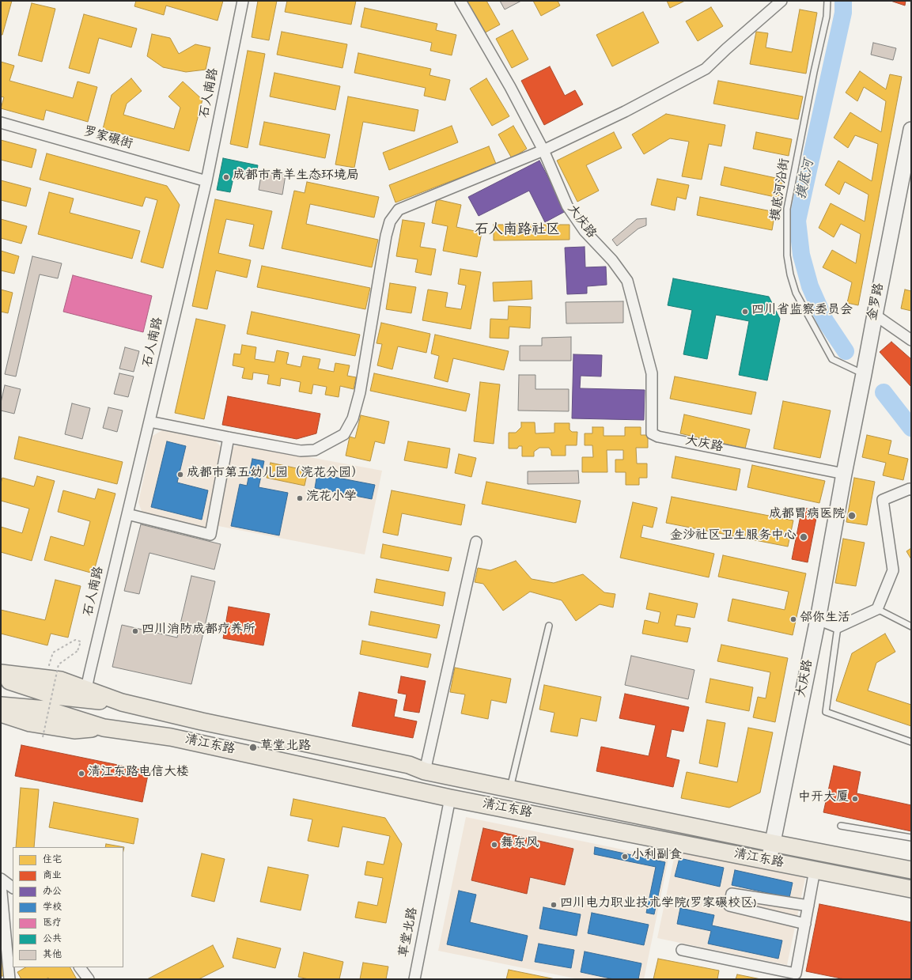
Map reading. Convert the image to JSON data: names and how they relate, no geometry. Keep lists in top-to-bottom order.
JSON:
{
  "streets": {
    "main road": ["清江东路"],
    "street": [
      "石人南路",
      "罗家碾街",
      "大庆路",
      "金罗路",
      "草堂北路"
    ],
    "lane": ["摸底河沿街"]
  },
  "crossings": [
    ["石人南路", "罗家碾街"],
    ["石人南路", "清江东路"],
    ["摸底河沿街", "金罗路"],
    ["大庆路", "金罗路"],
    ["大庆路", "清江东路"],
    ["清江东路", "草堂北路"]
  ],
  "districts": ["石人南路社区"],
  "water": ["摸底河"],
  "places": [
    "成都市青羊生态环境局",
    "四川省监察委员会",
    "成都市第五幼儿园（浣花分园）",
    "浣花小学",
    "成都胃病医院",
    "金沙社区卫生服务中心",
    "邻你生活",
    "四川消防成都疗养所",
    "草堂北路",
    "清江东路电信大楼",
    "中开大厦",
    "舞东风",
    "小利副食",
    "四川电力职业技术学院(罗家碾校区)"
  ],
  "legend": [
    "住宅",
    "商业",
    "办公",
    "学校",
    "医疗",
    "公共",
    "其他"
  ]
}
